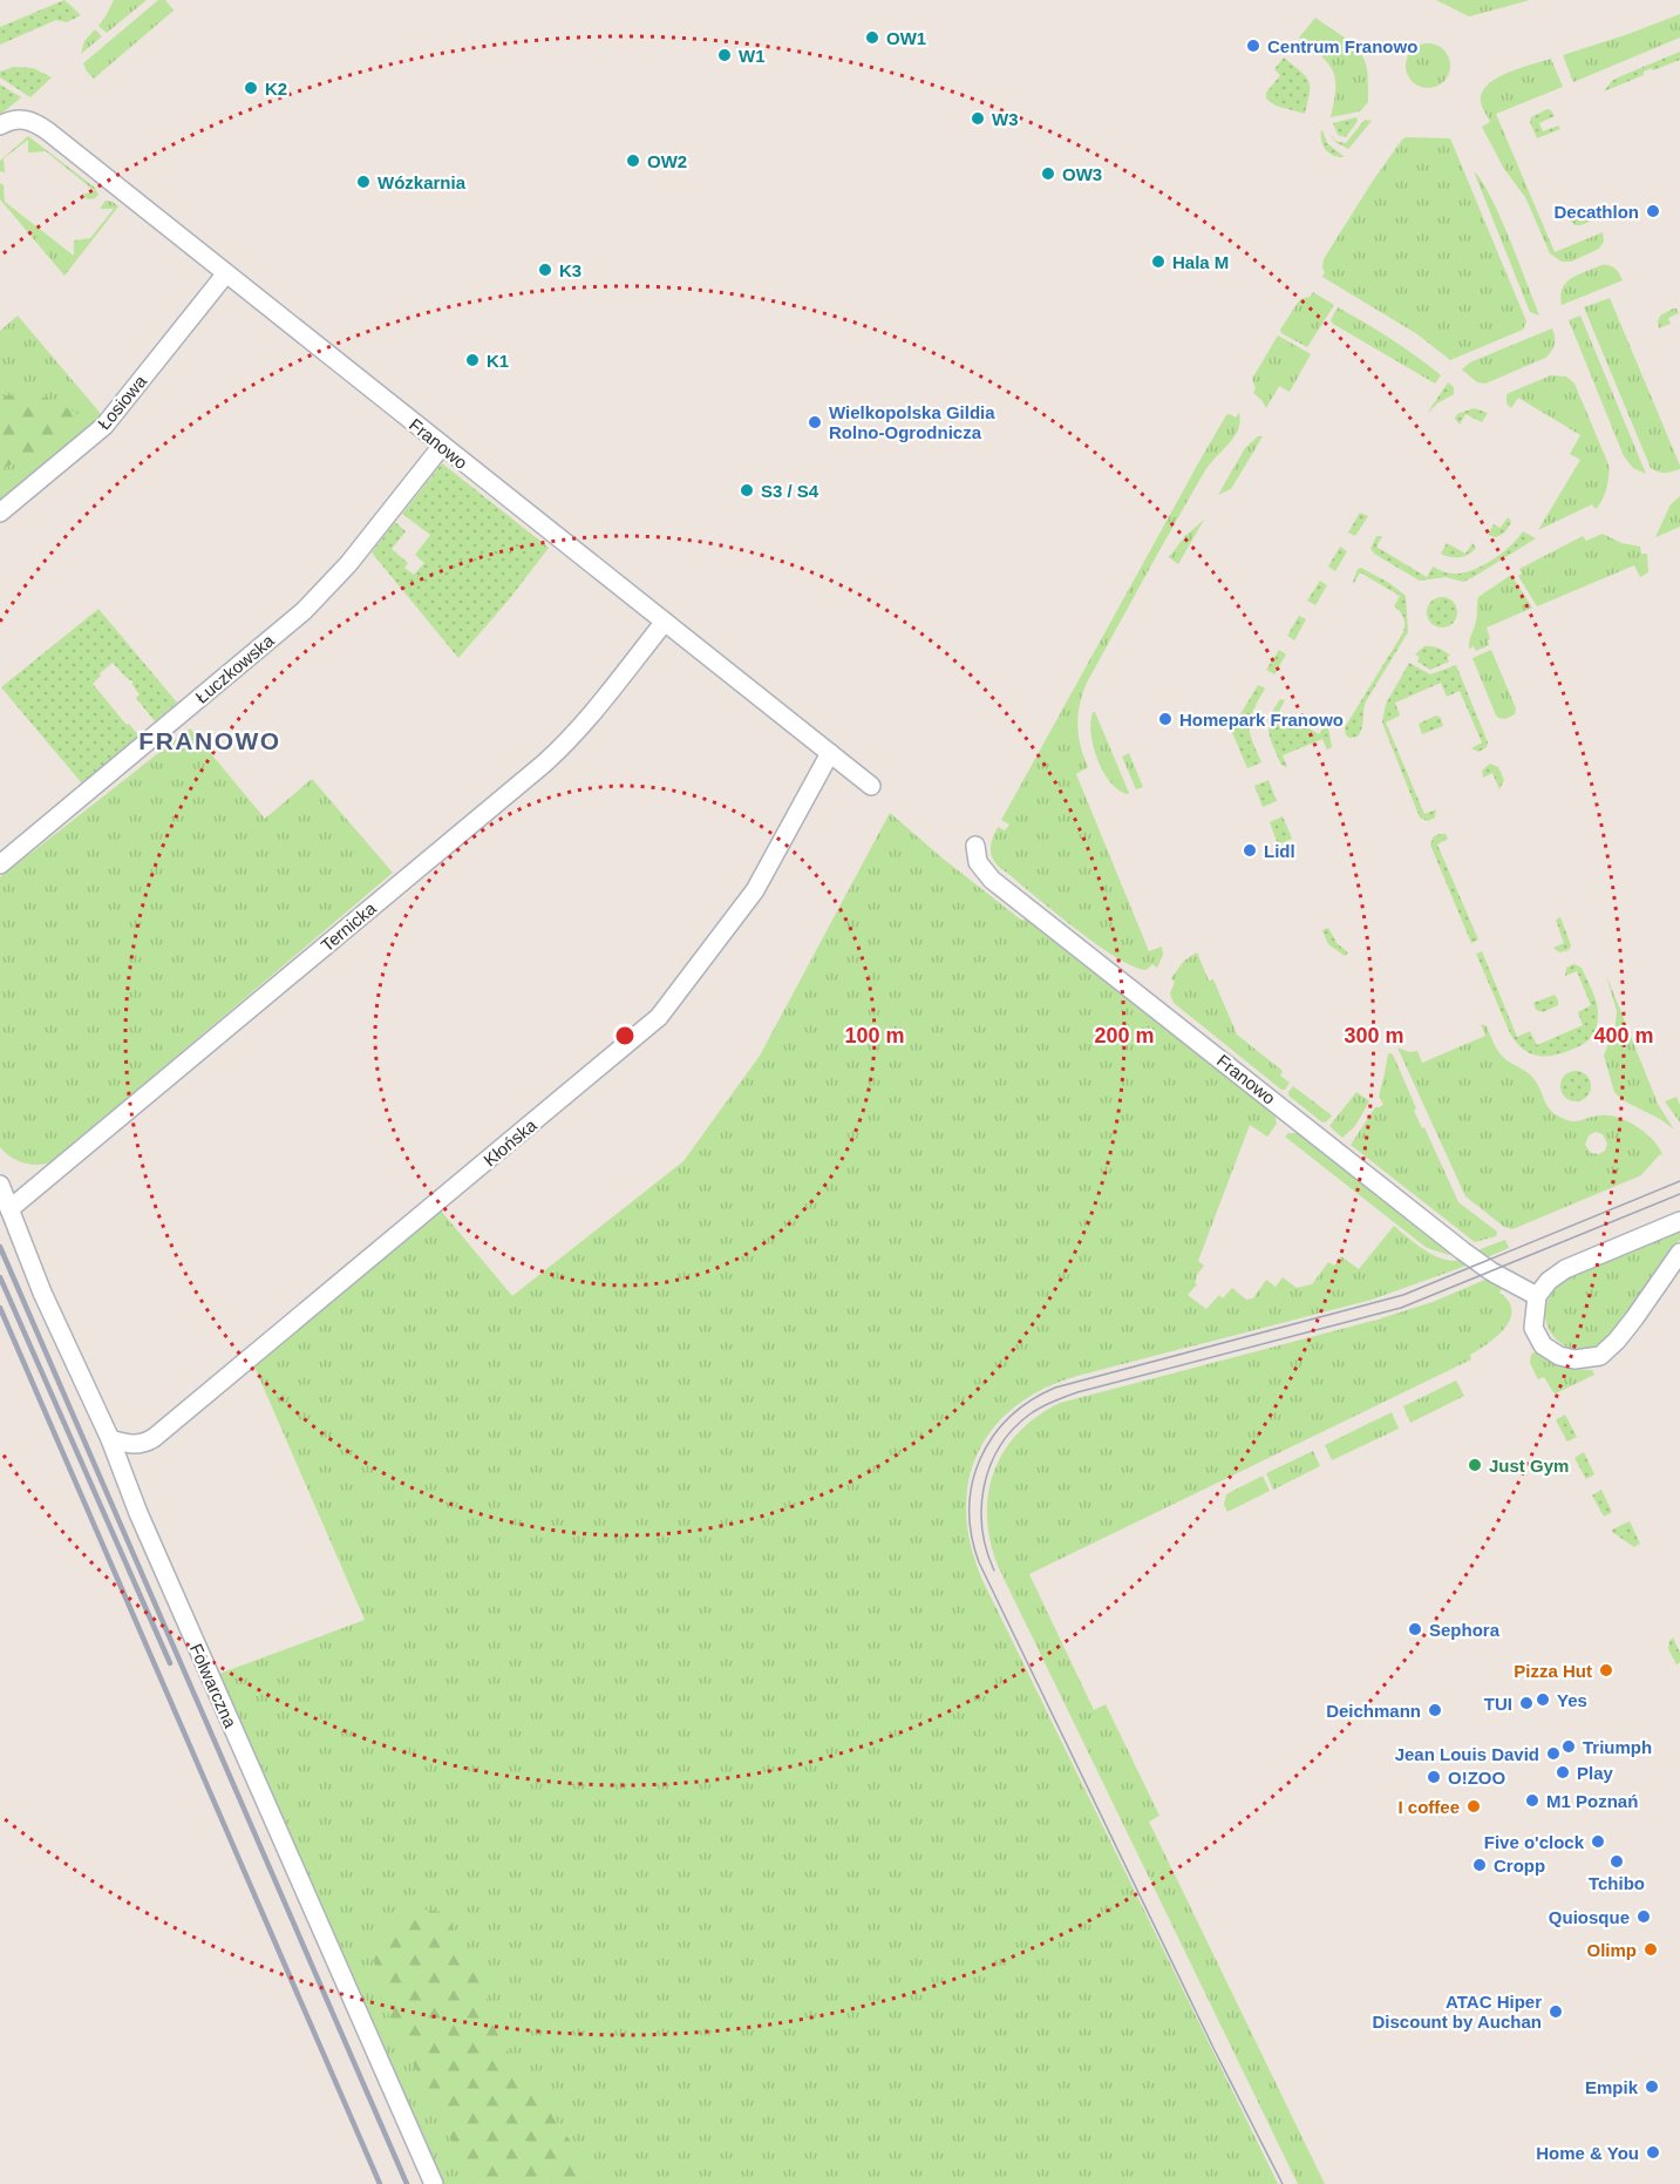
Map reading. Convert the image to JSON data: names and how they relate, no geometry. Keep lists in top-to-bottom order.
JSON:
{
  "streets": {
    "street": [
      "Łosiowa",
      "Franowo",
      "Łuczkowska",
      "Ternicka",
      "Kłońska",
      "Folwarczna"
    ]
  },
  "crossings": [
    ["Łosiowa", "Franowo"],
    ["Franowo", "Łuczkowska"],
    ["Franowo", "Ternicka"],
    ["Franowo", "Kłońska"],
    ["Ternicka", "Folwarczna"],
    ["Kłońska", "Folwarczna"]
  ],
  "districts": ["FRANOWO"],
  "places": [
    "OW1",
    "Centrum Franowo",
    "W1",
    "K2",
    "W3",
    "OW2",
    "OW3",
    "Wózkarnia",
    "Decathlon",
    "Hala M",
    "K3",
    "K1",
    "Wielkopolska Gildia Rolno-Ogrodnicza",
    "S3 / S4",
    "Homepark Franowo",
    "Lidl",
    "Just Gym",
    "Sephora",
    "Pizza Hut",
    "Yes",
    "TUI",
    "Deichmann",
    "Triumph",
    "Jean Louis David",
    "Play",
    "O!ZOO",
    "M1 Poznań",
    "I coffee",
    "Five o'clock",
    "Tchibo",
    "Cropp",
    "Quiosque",
    "Olimp",
    "ATAC Hiper Discount by Auchan",
    "Empik",
    "Home & You"
  ],
  "rings": [
    "100 m",
    "200 m",
    "300 m",
    "400 m"
  ]
}
